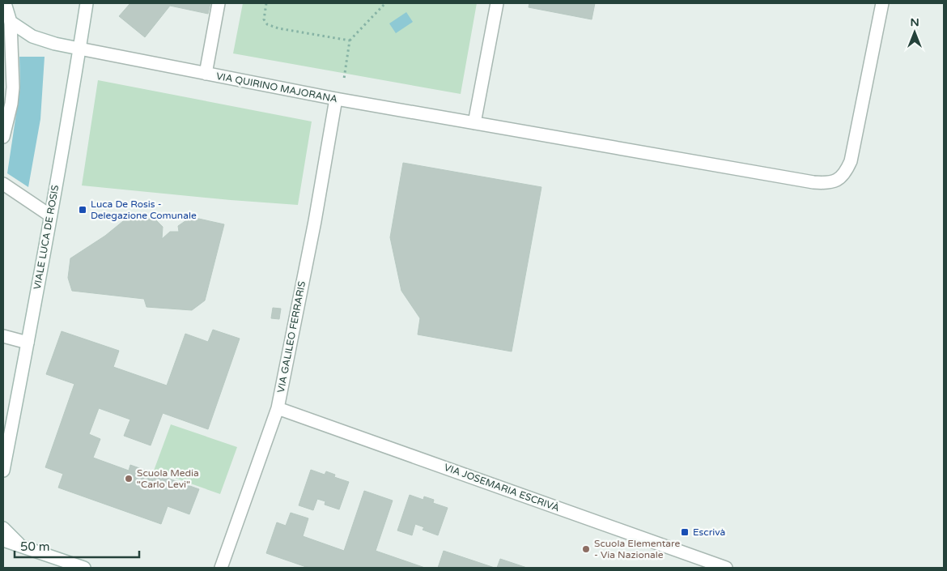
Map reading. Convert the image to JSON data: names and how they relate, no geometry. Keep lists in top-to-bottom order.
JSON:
{
  "streets": {
    "street": [
      "VIA QUIRINO MAJORANA",
      "VIALE LUCA DE ROSIS",
      "VIA GALILEO FERRARIS",
      "VIA JOSEMARIA ESCRIVÀ"
    ]
  },
  "crossings": [
    ["VIA QUIRINO MAJORANA", "VIALE LUCA DE ROSIS"],
    ["VIA QUIRINO MAJORANA", "VIA GALILEO FERRARIS"],
    ["VIA GALILEO FERRARIS", "VIA JOSEMARIA ESCRIVÀ"]
  ],
  "places": {
    "transit": ["Luca De Rosis - Delegazione Comunale", "Escrivà"],
    "other": ["Scuola Media \"Carlo Levi\"", "Scuola Elementare - Via Nazionale"]
  },
  "scale_bar": "50 m",
  "north": "top"
}
